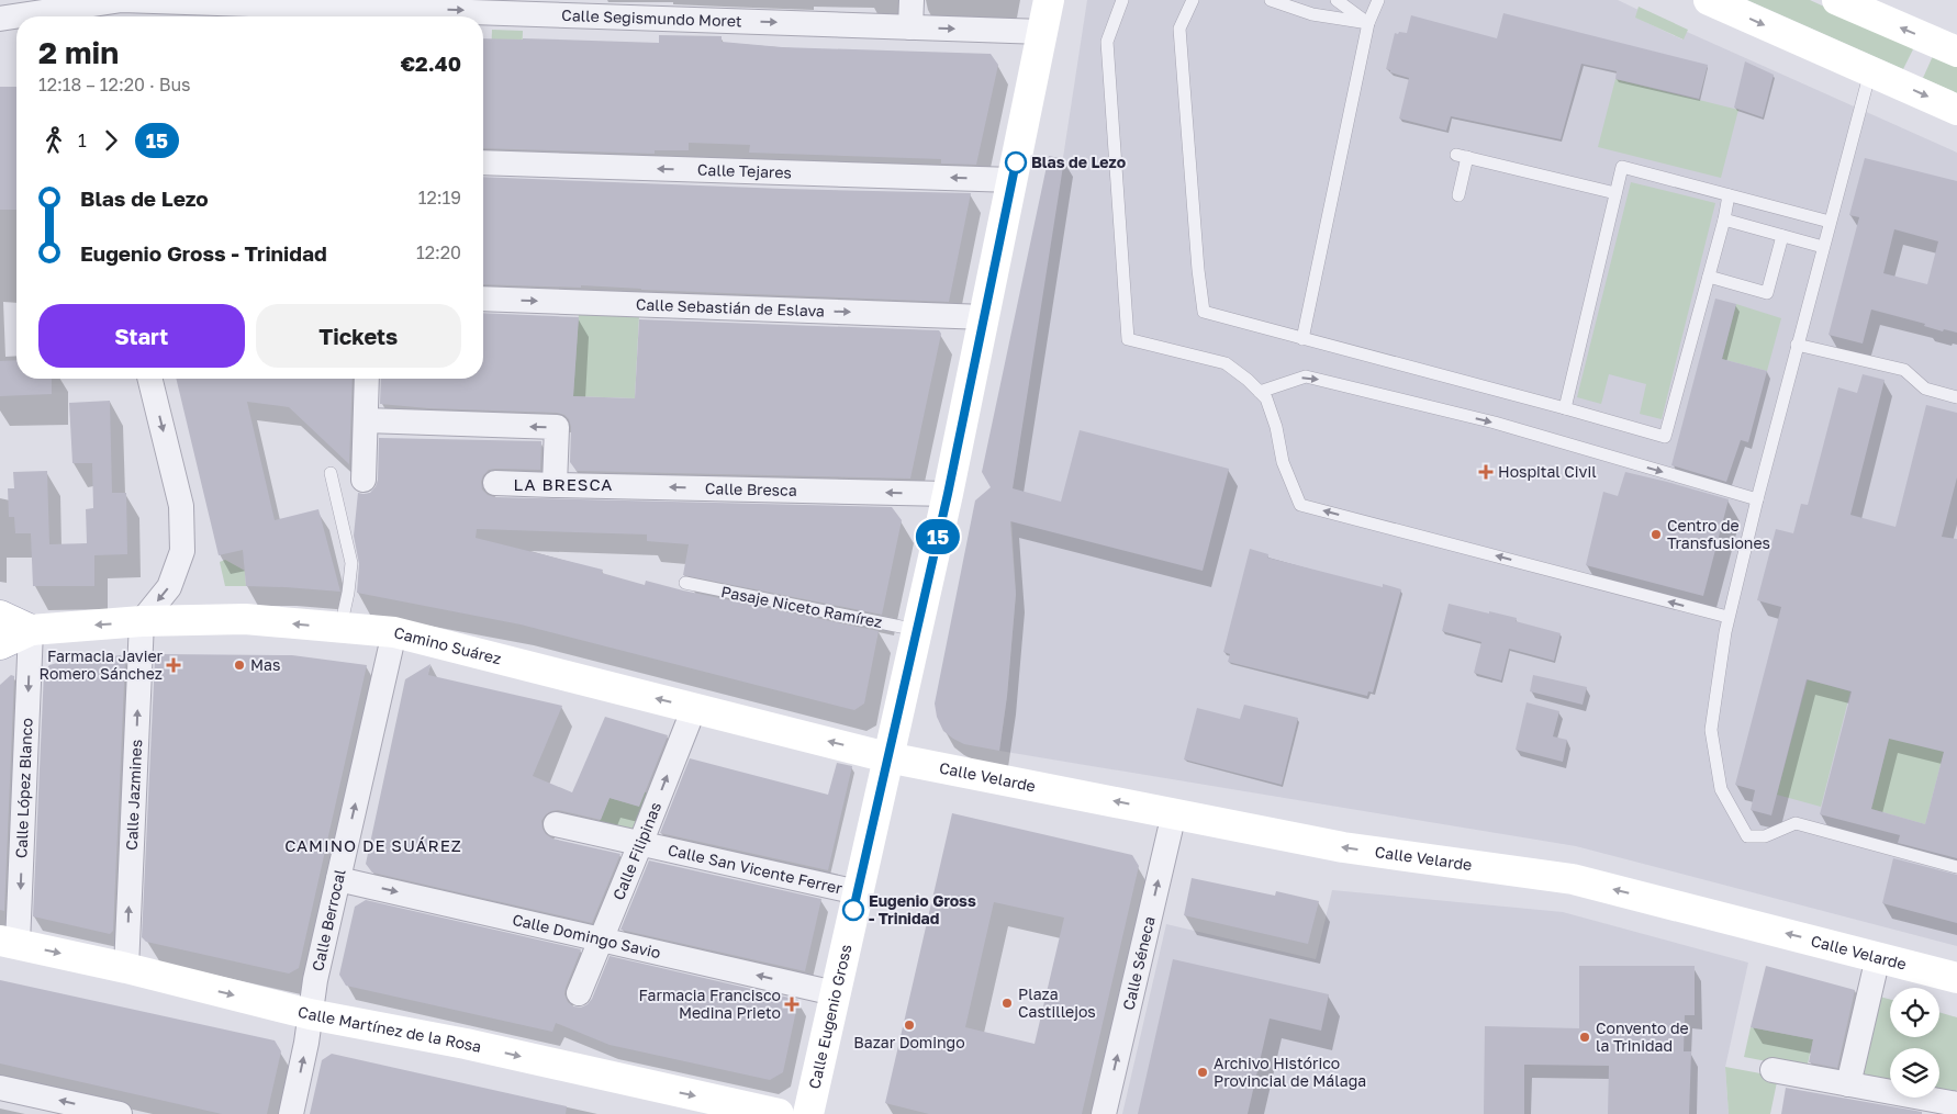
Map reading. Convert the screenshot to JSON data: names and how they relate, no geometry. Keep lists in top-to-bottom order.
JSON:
{
  "streets": {
    "main road": [
      "Camino Suárez",
      "Calle Velarde",
      "Calle Eugenio Gross",
      "Calle Martínez de la Rosa"
    ],
    "street": [
      "Calle Segismundo Moret",
      "Calle Tejares",
      "Calle Sebastián de Eslava",
      "Calle Bresca",
      "Calle López Blanco",
      "Calle Jazmines",
      "Calle Filipinas",
      "Calle San Vicente Ferrer",
      "Calle Berrocal",
      "Calle Domingo Savio",
      "Calle Séneca"
    ],
    "lane": ["Pasaje Niceto Ramírez"]
  },
  "crossings": [
    ["Calle Segismundo Moret", "Calle Eugenio Gross"],
    ["Calle Tejares", "Calle Eugenio Gross"],
    ["Calle Sebastián de Eslava", "Calle Eugenio Gross"],
    ["Calle Bresca", "Calle Eugenio Gross"],
    ["Pasaje Niceto Ramírez", "Calle Eugenio Gross"],
    ["Camino Suárez", "Calle Velarde"],
    ["Camino Suárez", "Calle López Blanco"],
    ["Camino Suárez", "Calle Jazmines"],
    ["Camino Suárez", "Calle Filipinas"],
    ["Camino Suárez", "Calle Berrocal"],
    ["Camino Suárez", "Calle Eugenio Gross"],
    ["Calle Velarde", "Calle Séneca"],
    ["Calle Velarde", "Calle Eugenio Gross"],
    ["Calle López Blanco", "Calle Martínez de la Rosa"],
    ["Calle Jazmines", "Calle Martínez de la Rosa"],
    ["Calle Filipinas", "Calle San Vicente Ferrer"],
    ["Calle Filipinas", "Calle Domingo Savio"],
    ["Calle San Vicente Ferrer", "Calle Eugenio Gross"],
    ["Calle Berrocal", "Calle Domingo Savio"],
    ["Calle Berrocal", "Calle Martínez de la Rosa"],
    ["Calle Domingo Savio", "Calle Eugenio Gross"]
  ],
  "one_way": [
    "Calle Segismundo Moret",
    "Calle Tejares",
    "Calle Sebastián de Eslava",
    "Calle Bresca",
    "Camino Suárez",
    "Calle Velarde",
    "Calle López Blanco",
    "Calle Jazmines",
    "Calle Filipinas",
    "Calle Berrocal",
    "Calle Séneca",
    "Calle Martínez de la Rosa"
  ],
  "districts": ["LA BRESCA", "CAMINO DE SUÁREZ"],
  "places": {
    "other": [
      "Blas de Lezo",
      "Centro de Transfusiones",
      "Mas",
      "Eugenio Gross - Trinidad",
      "Plaza Castillejos",
      "Bazar Domingo",
      "Convento de la Trinidad",
      "Archivo Histórico Provincial de Málaga"
    ],
    "health": ["Hospital Civil", "Farmacia Javier Romero Sánchez", "Farmacia Francisco Medina Prieto"]
  },
  "lines": ["bus line 15"],
  "page": {
    "on_map": "15",
    "heading": ["2 min", "12:18 – 12:20 · Bus", "€2.40"],
    "legs": ["1", "15"],
    "list": [
      {
        "name": "Blas de Lezo",
        "value": "12:19"
      },
      {
        "name": "Eugenio Gross - Trinidad",
        "value": "12:20"
      }
    ],
    "buttons": ["Start", "Tickets"]
  }
}
